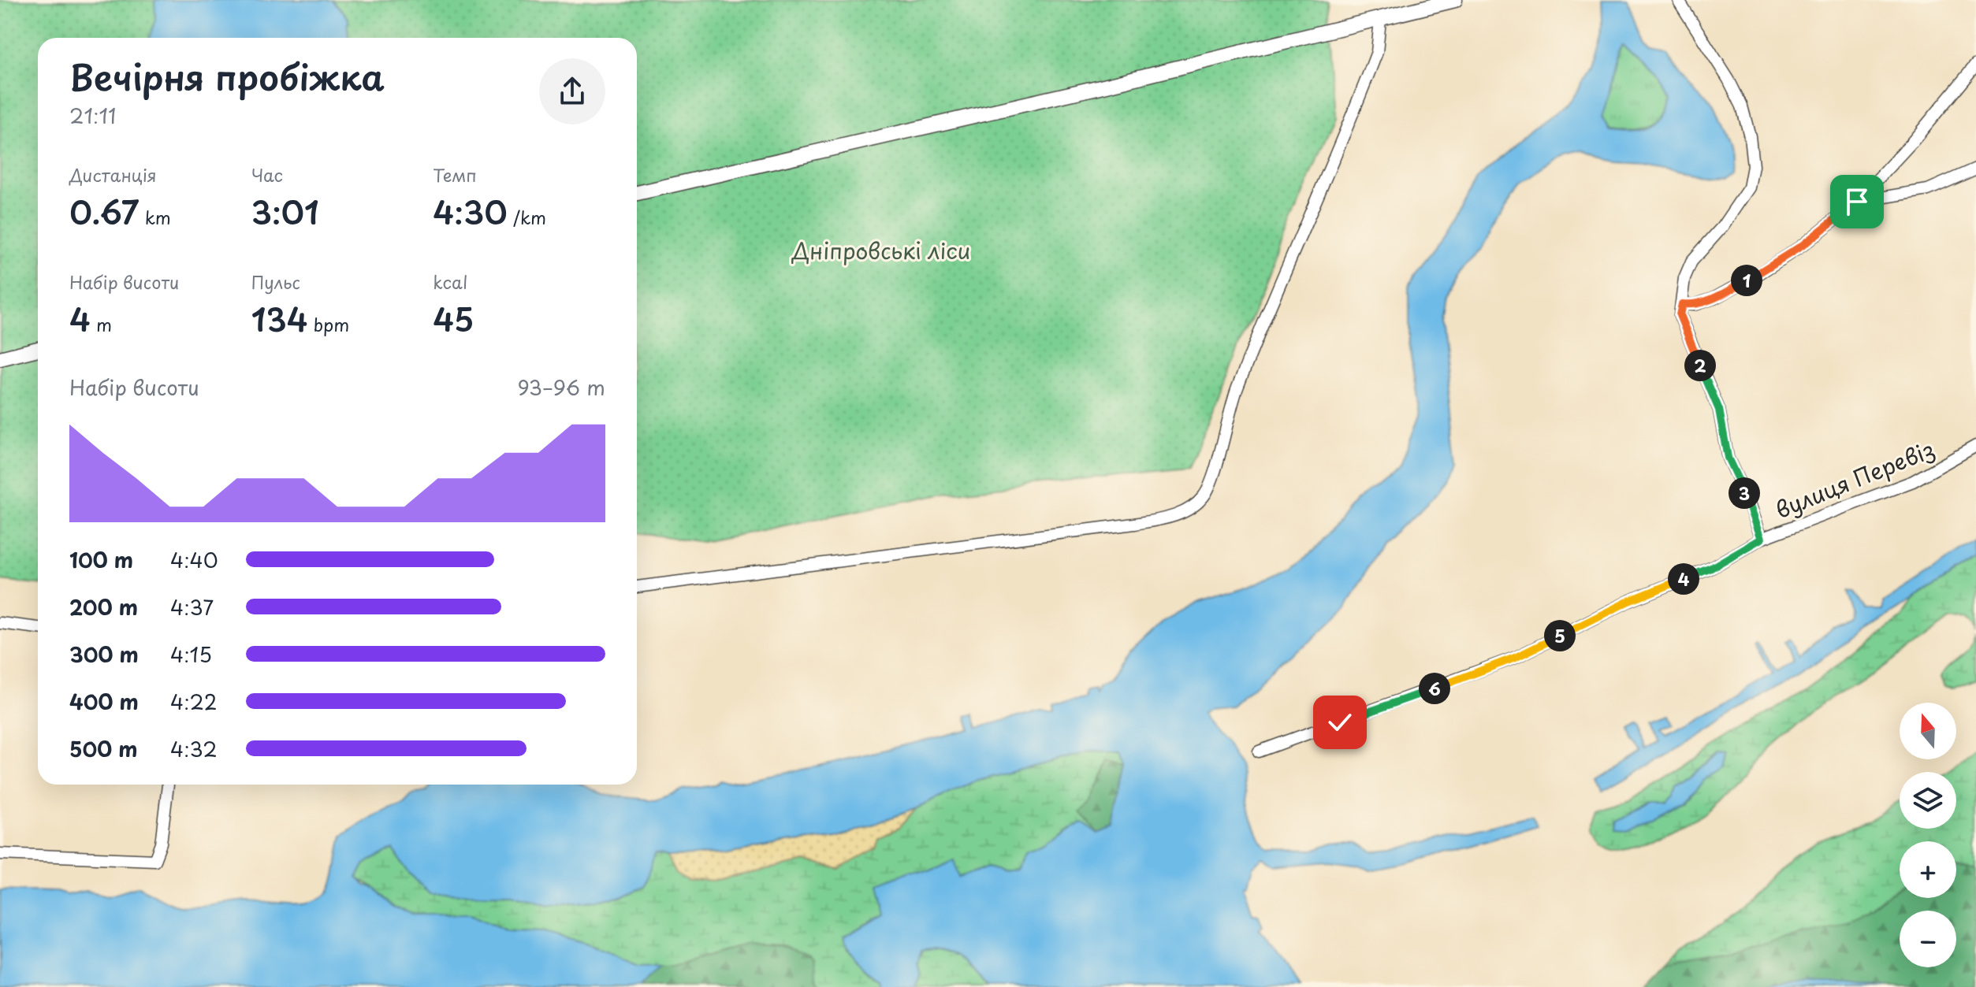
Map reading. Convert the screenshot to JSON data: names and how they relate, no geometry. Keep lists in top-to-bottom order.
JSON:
{
  "streets": {
    "street": ["вулиця Перевіз"]
  },
  "parks": ["Дніпровські ліси"],
  "north": "top",
  "page": {
    "heading": ["Вечірня пробіжка", "21:11"],
    "stats": [
      ["Дистанція", "0.67 km"],
      ["Час", "3:01"],
      ["Темп", "4:30 /km"],
      ["Набір висоти", "4 m"],
      ["Пульс", "134 bpm"],
      ["kcal", "45"]
    ],
    "pins": [
      "1",
      "2",
      "3",
      "4",
      "5",
      "6"
    ],
    "chart": ["Набір висоти", "93–96 m"],
    "list": [
      {
        "name": "100 m",
        "note": "4:40"
      },
      {
        "name": "200 m",
        "note": "4:37"
      },
      {
        "name": "300 m",
        "note": "4:15"
      },
      {
        "name": "400 m",
        "note": "4:22"
      },
      {
        "name": "500 m",
        "note": "4:32"
      }
    ],
    "map_buttons": ["+", "−"]
  }
}
